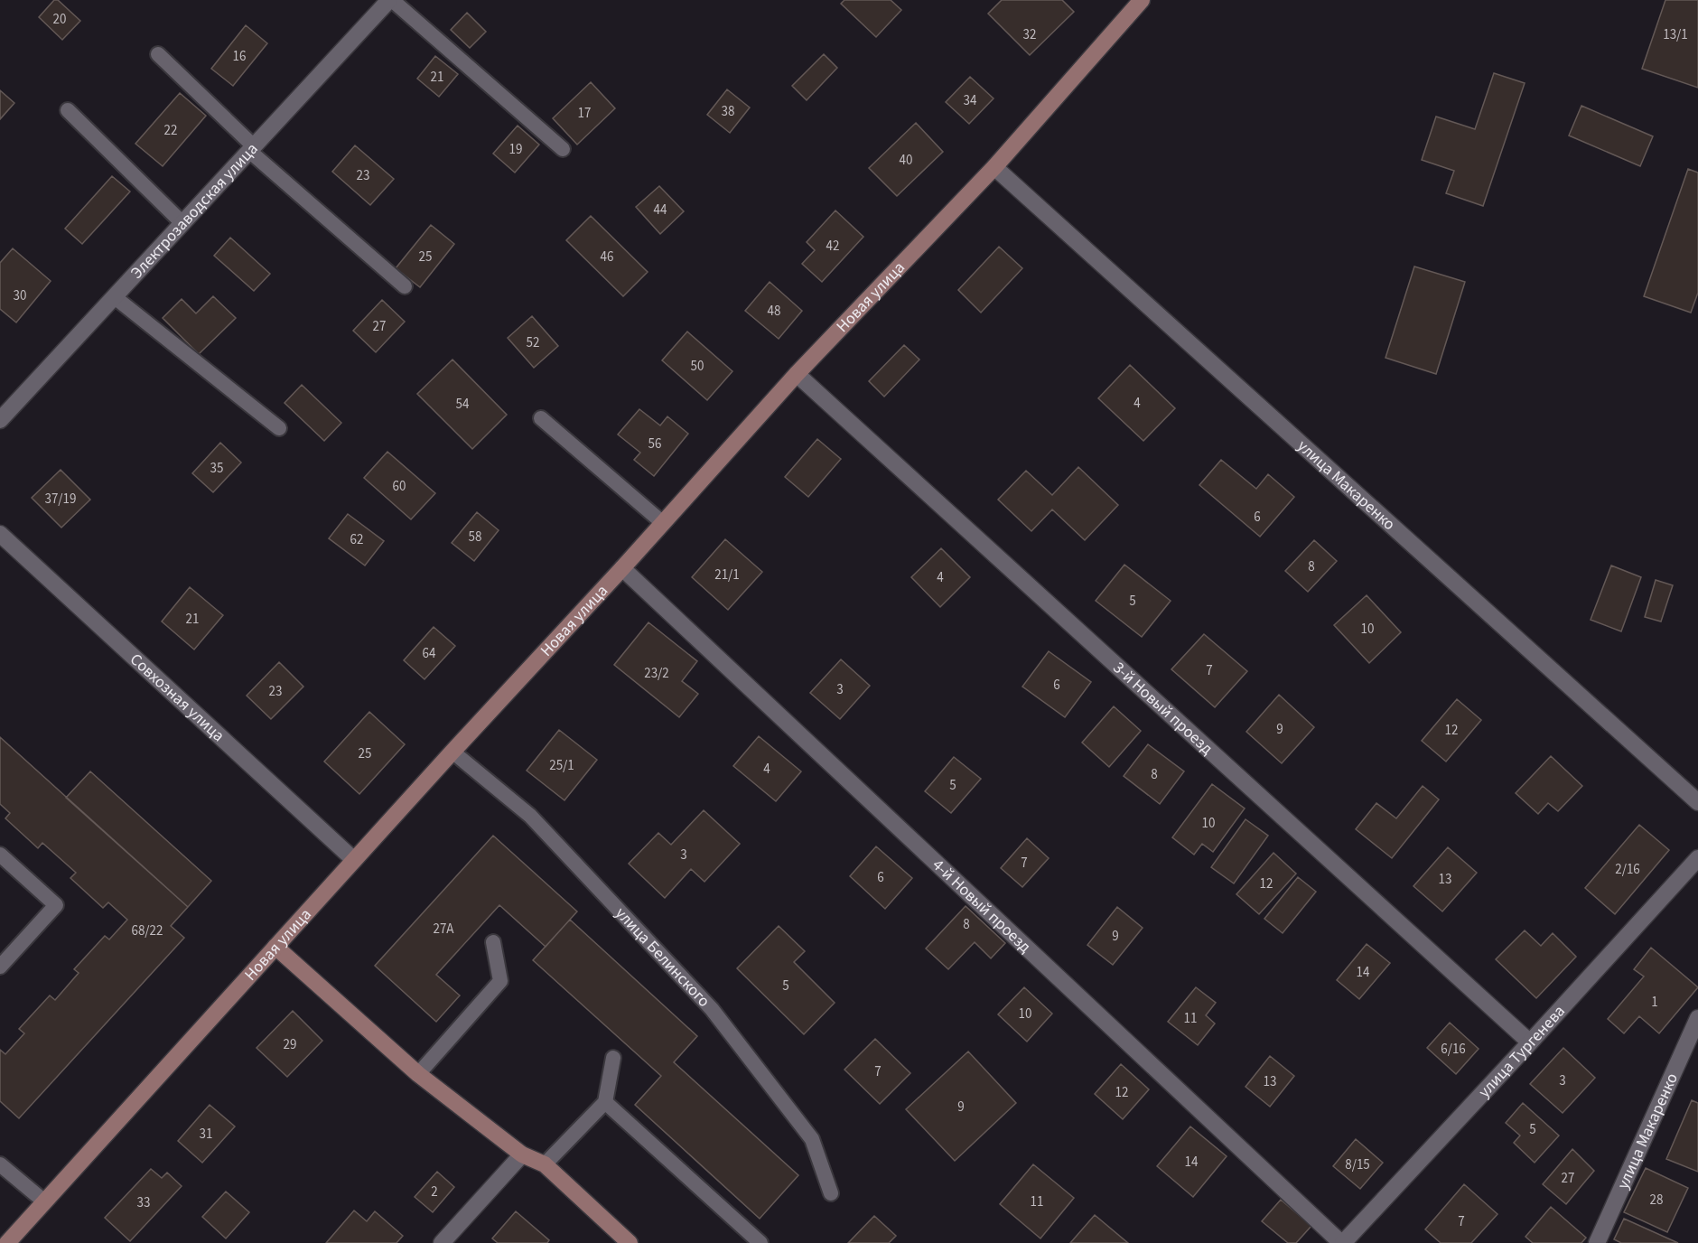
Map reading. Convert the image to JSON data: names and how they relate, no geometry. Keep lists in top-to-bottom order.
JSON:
{
  "streets": {
    "street": [
      "Электрозаводская улица",
      "Новая улица",
      "улица Макаренко",
      "Совхозная улица",
      "3-й Новый проезд",
      "4-й Новый проезд",
      "улица Тургенева"
    ],
    "lane": ["улица Белинского"]
  },
  "crossings": [
    ["Новая улица", "улица Макаренко"],
    ["Новая улица", "Совхозная улица"],
    ["Новая улица", "3-й Новый проезд"],
    ["Новая улица", "4-й Новый проезд"],
    ["Новая улица", "улица Белинского"],
    ["3-й Новый проезд", "улица Тургенева"],
    ["4-й Новый проезд", "улица Тургенева"]
  ],
  "house_numbers": [
    "20",
    "32",
    "13/1",
    "16",
    "21",
    "34",
    "38",
    "17",
    "22",
    "19",
    "40",
    "23",
    "44",
    "42",
    "25",
    "46",
    "30",
    "48",
    "27",
    "52",
    "50",
    "4",
    "54",
    "56",
    "35",
    "60",
    "37/19",
    "6",
    "58",
    "62",
    "8",
    "21/1",
    "4",
    "5",
    "21",
    "10",
    "64",
    "7",
    "23/2",
    "6",
    "3",
    "23",
    "9",
    "12",
    "25",
    "25/1",
    "4",
    "8",
    "5",
    "10",
    "3",
    "7",
    "2/16",
    "6",
    "13",
    "12",
    "8",
    "27А",
    "68/22",
    "9",
    "14",
    "5",
    "1",
    "10",
    "11",
    "29",
    "6/16",
    "7",
    "3",
    "13",
    "12",
    "9",
    "5",
    "31",
    "14",
    "8/15",
    "27",
    "2",
    "28",
    "11",
    "33",
    "7"
  ]
}
